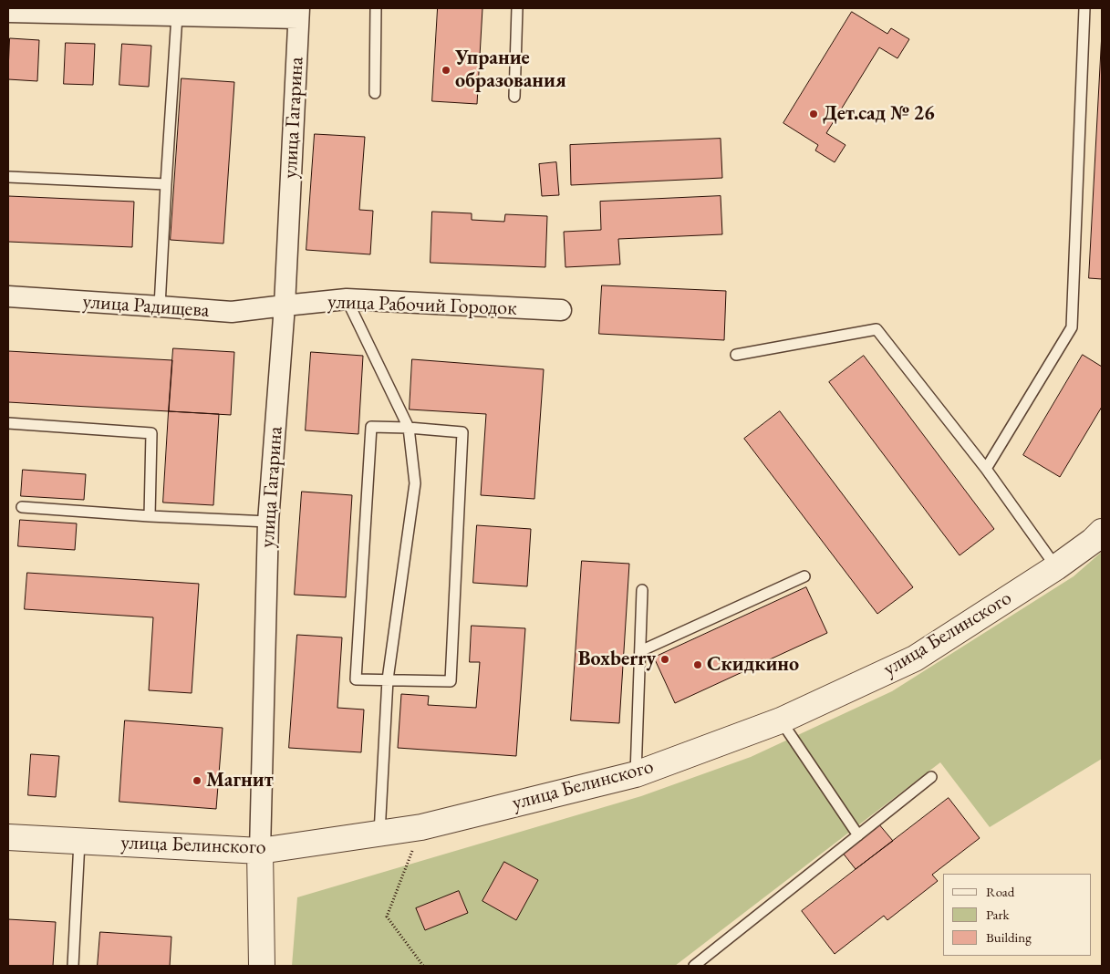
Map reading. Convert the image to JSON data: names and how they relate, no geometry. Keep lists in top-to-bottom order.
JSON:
{
  "streets": {
    "street": [
      "улица Гагарина",
      "улица Рабочий Городок",
      "улица Радищева",
      "улица Белинского"
    ]
  },
  "crossings": [
    ["улица Гагарина", "улица Рабочий Городок"],
    ["улица Гагарина", "улица Радищева"],
    ["улица Гагарина", "улица Белинского"],
    ["улица Рабочий Городок", "улица Радищева"]
  ],
  "places": [
    "Упрание образования",
    "Дет.сад № 26",
    "Boxberry",
    "Скидкино",
    "Магнит"
  ],
  "legend": ["Road", "Park", "Building"]
}
